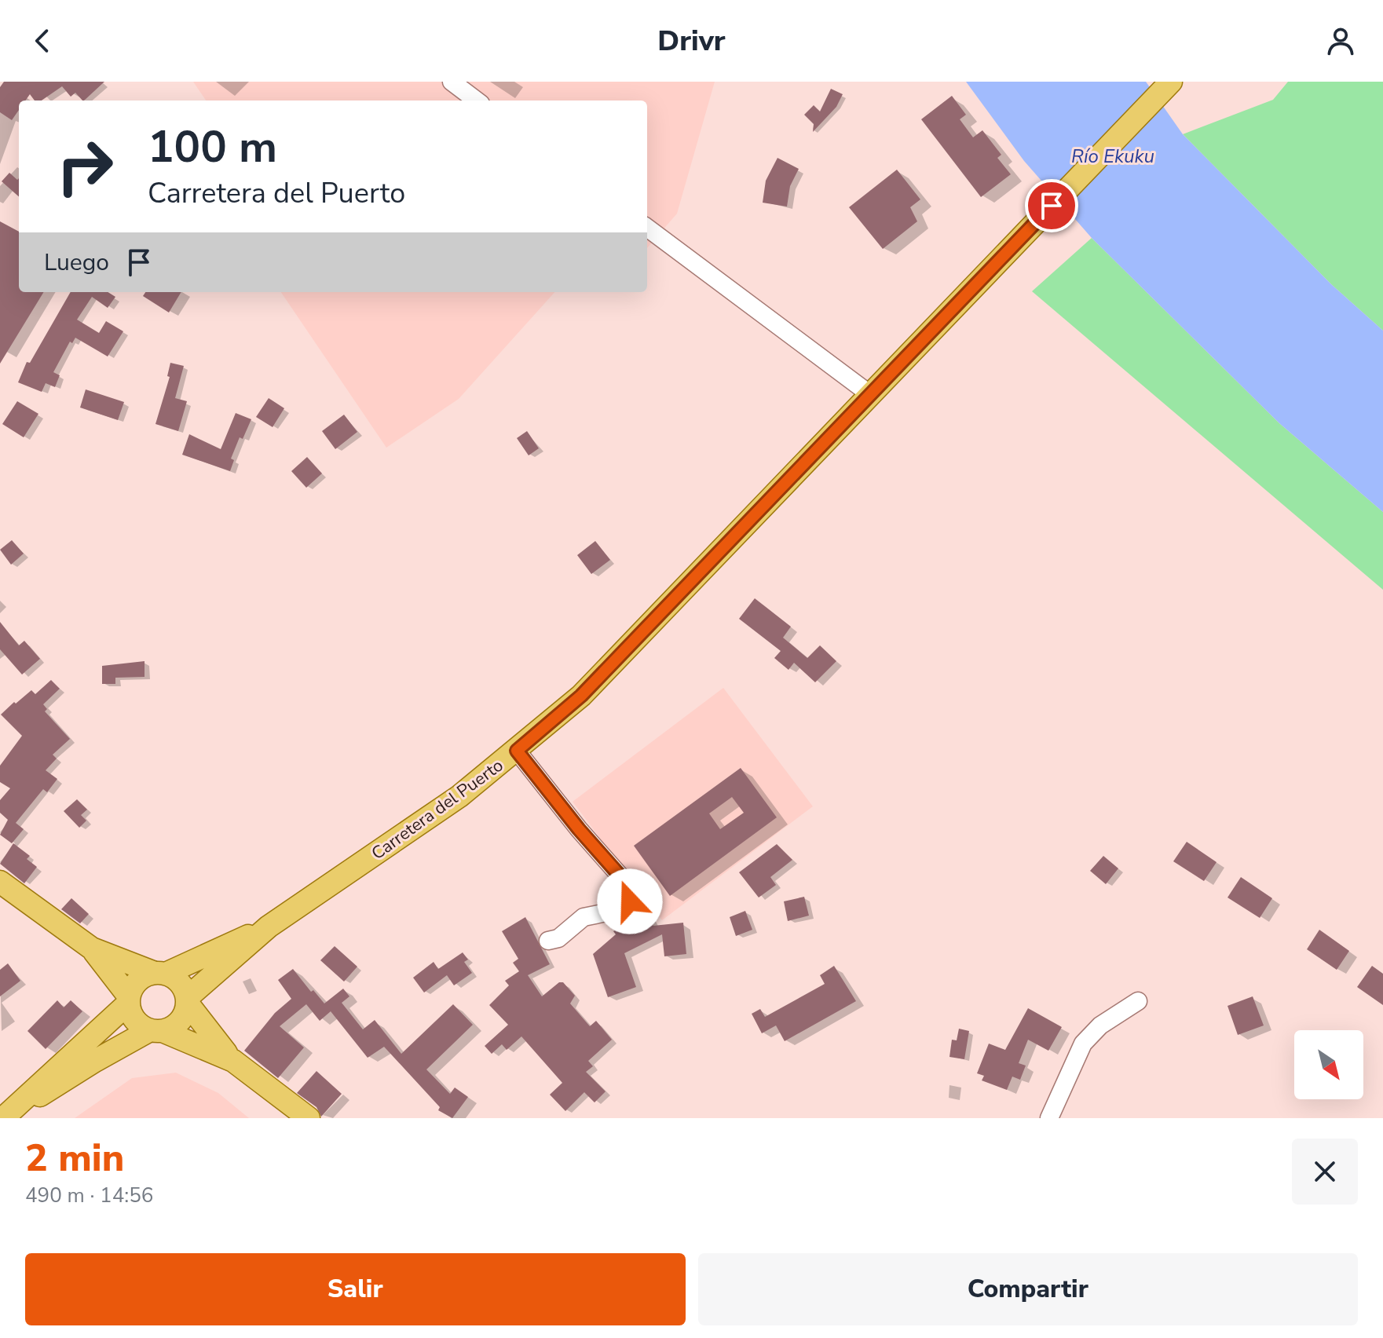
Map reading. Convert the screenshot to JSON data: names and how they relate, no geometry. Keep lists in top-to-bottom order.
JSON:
{
  "streets": {
    "main road": ["Carretera del Puerto"]
  },
  "water": ["Río Ekuku"],
  "north": "bottom right",
  "page": {
    "header": "Drivr",
    "turn": ["100 m", "Carretera del Puerto"],
    "then": "Luego",
    "heading": ["2 min", "490 m · 14:56"],
    "buttons": ["Salir", "Compartir"]
  }
}
